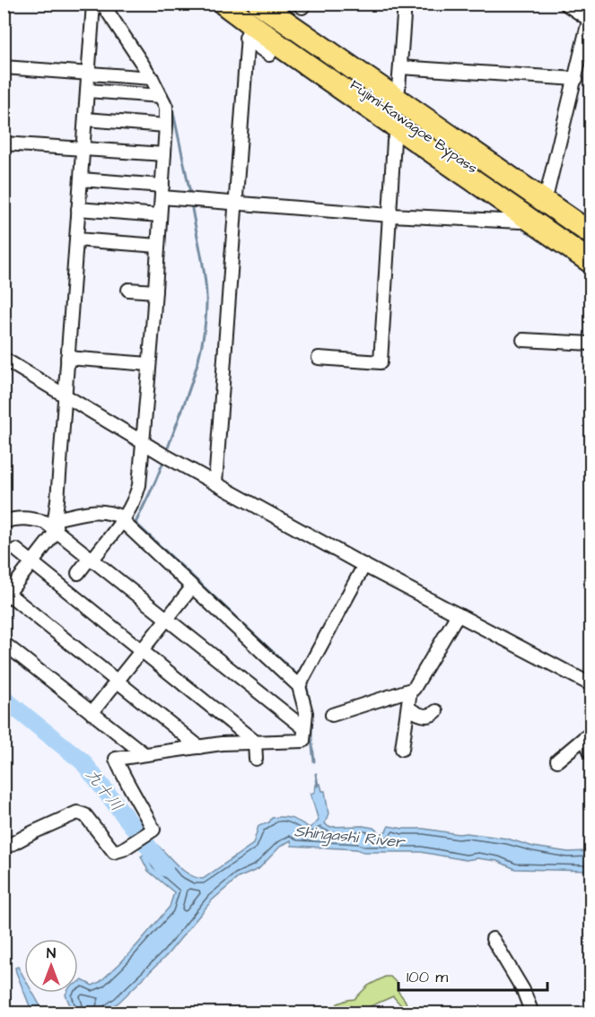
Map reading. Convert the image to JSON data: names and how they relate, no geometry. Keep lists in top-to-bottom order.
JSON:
{
  "streets": {
    "highway": ["Fujimi-Kawagoe Bypass"]
  },
  "water": ["九十川", "Shingashi River"],
  "scale_bar": "100 m",
  "north": "top"
}
